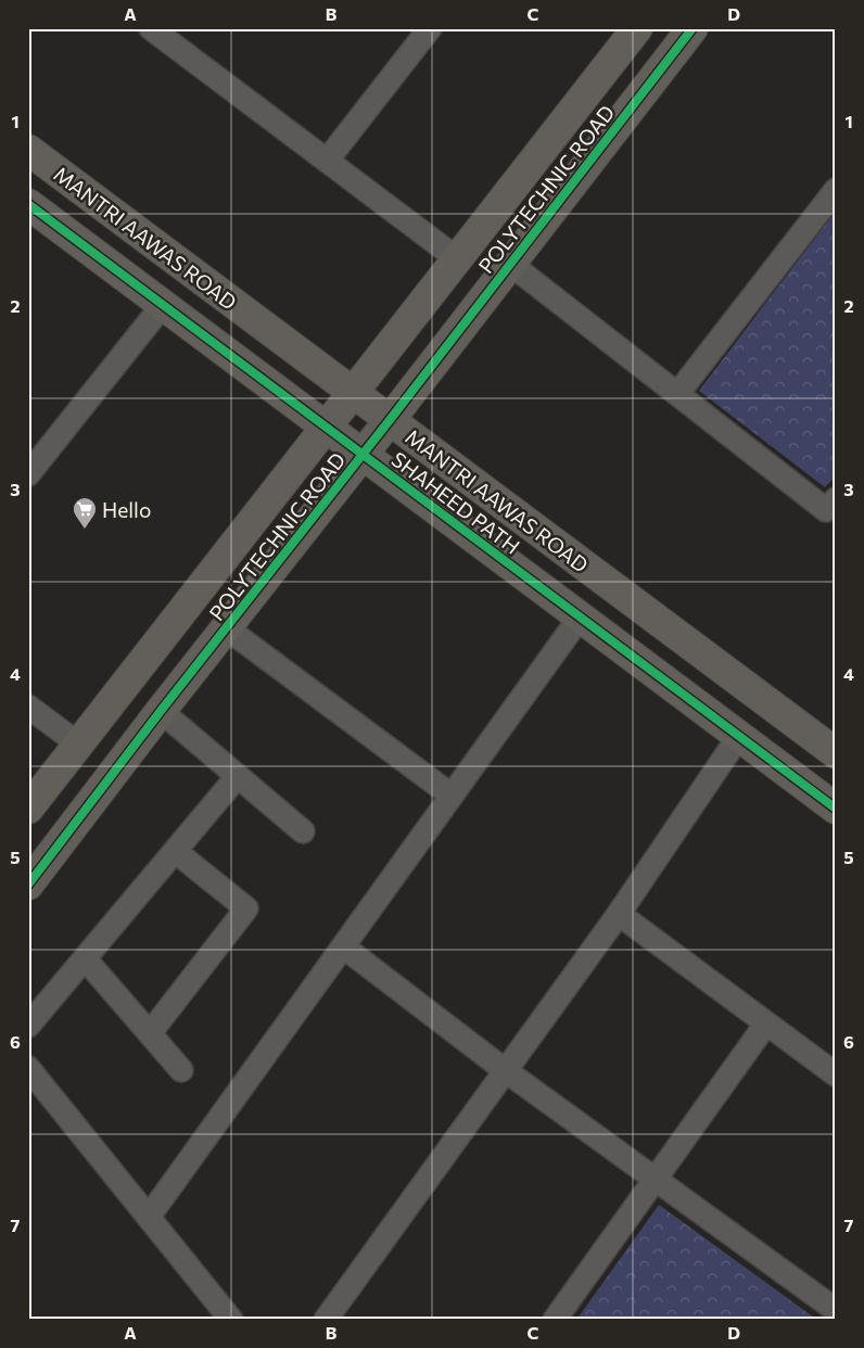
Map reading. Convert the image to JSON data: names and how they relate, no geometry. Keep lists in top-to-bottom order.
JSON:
{
  "streets": {
    "street": ["POLYTECHNIC ROAD", "MANTRI AAWAS ROAD", "SHAHEED PATH"]
  },
  "crossings": [
    ["POLYTECHNIC ROAD", "MANTRI AAWAS ROAD"],
    ["POLYTECHNIC ROAD", "SHAHEED PATH"]
  ],
  "places": {
    "supermarket": ["Hello"]
  },
  "grid": {
    "columns": [
      "A",
      "B",
      "C",
      "D"
    ],
    "rows": [
      "1",
      "2",
      "3",
      "4",
      "5",
      "6",
      "7"
    ]
  }
}
